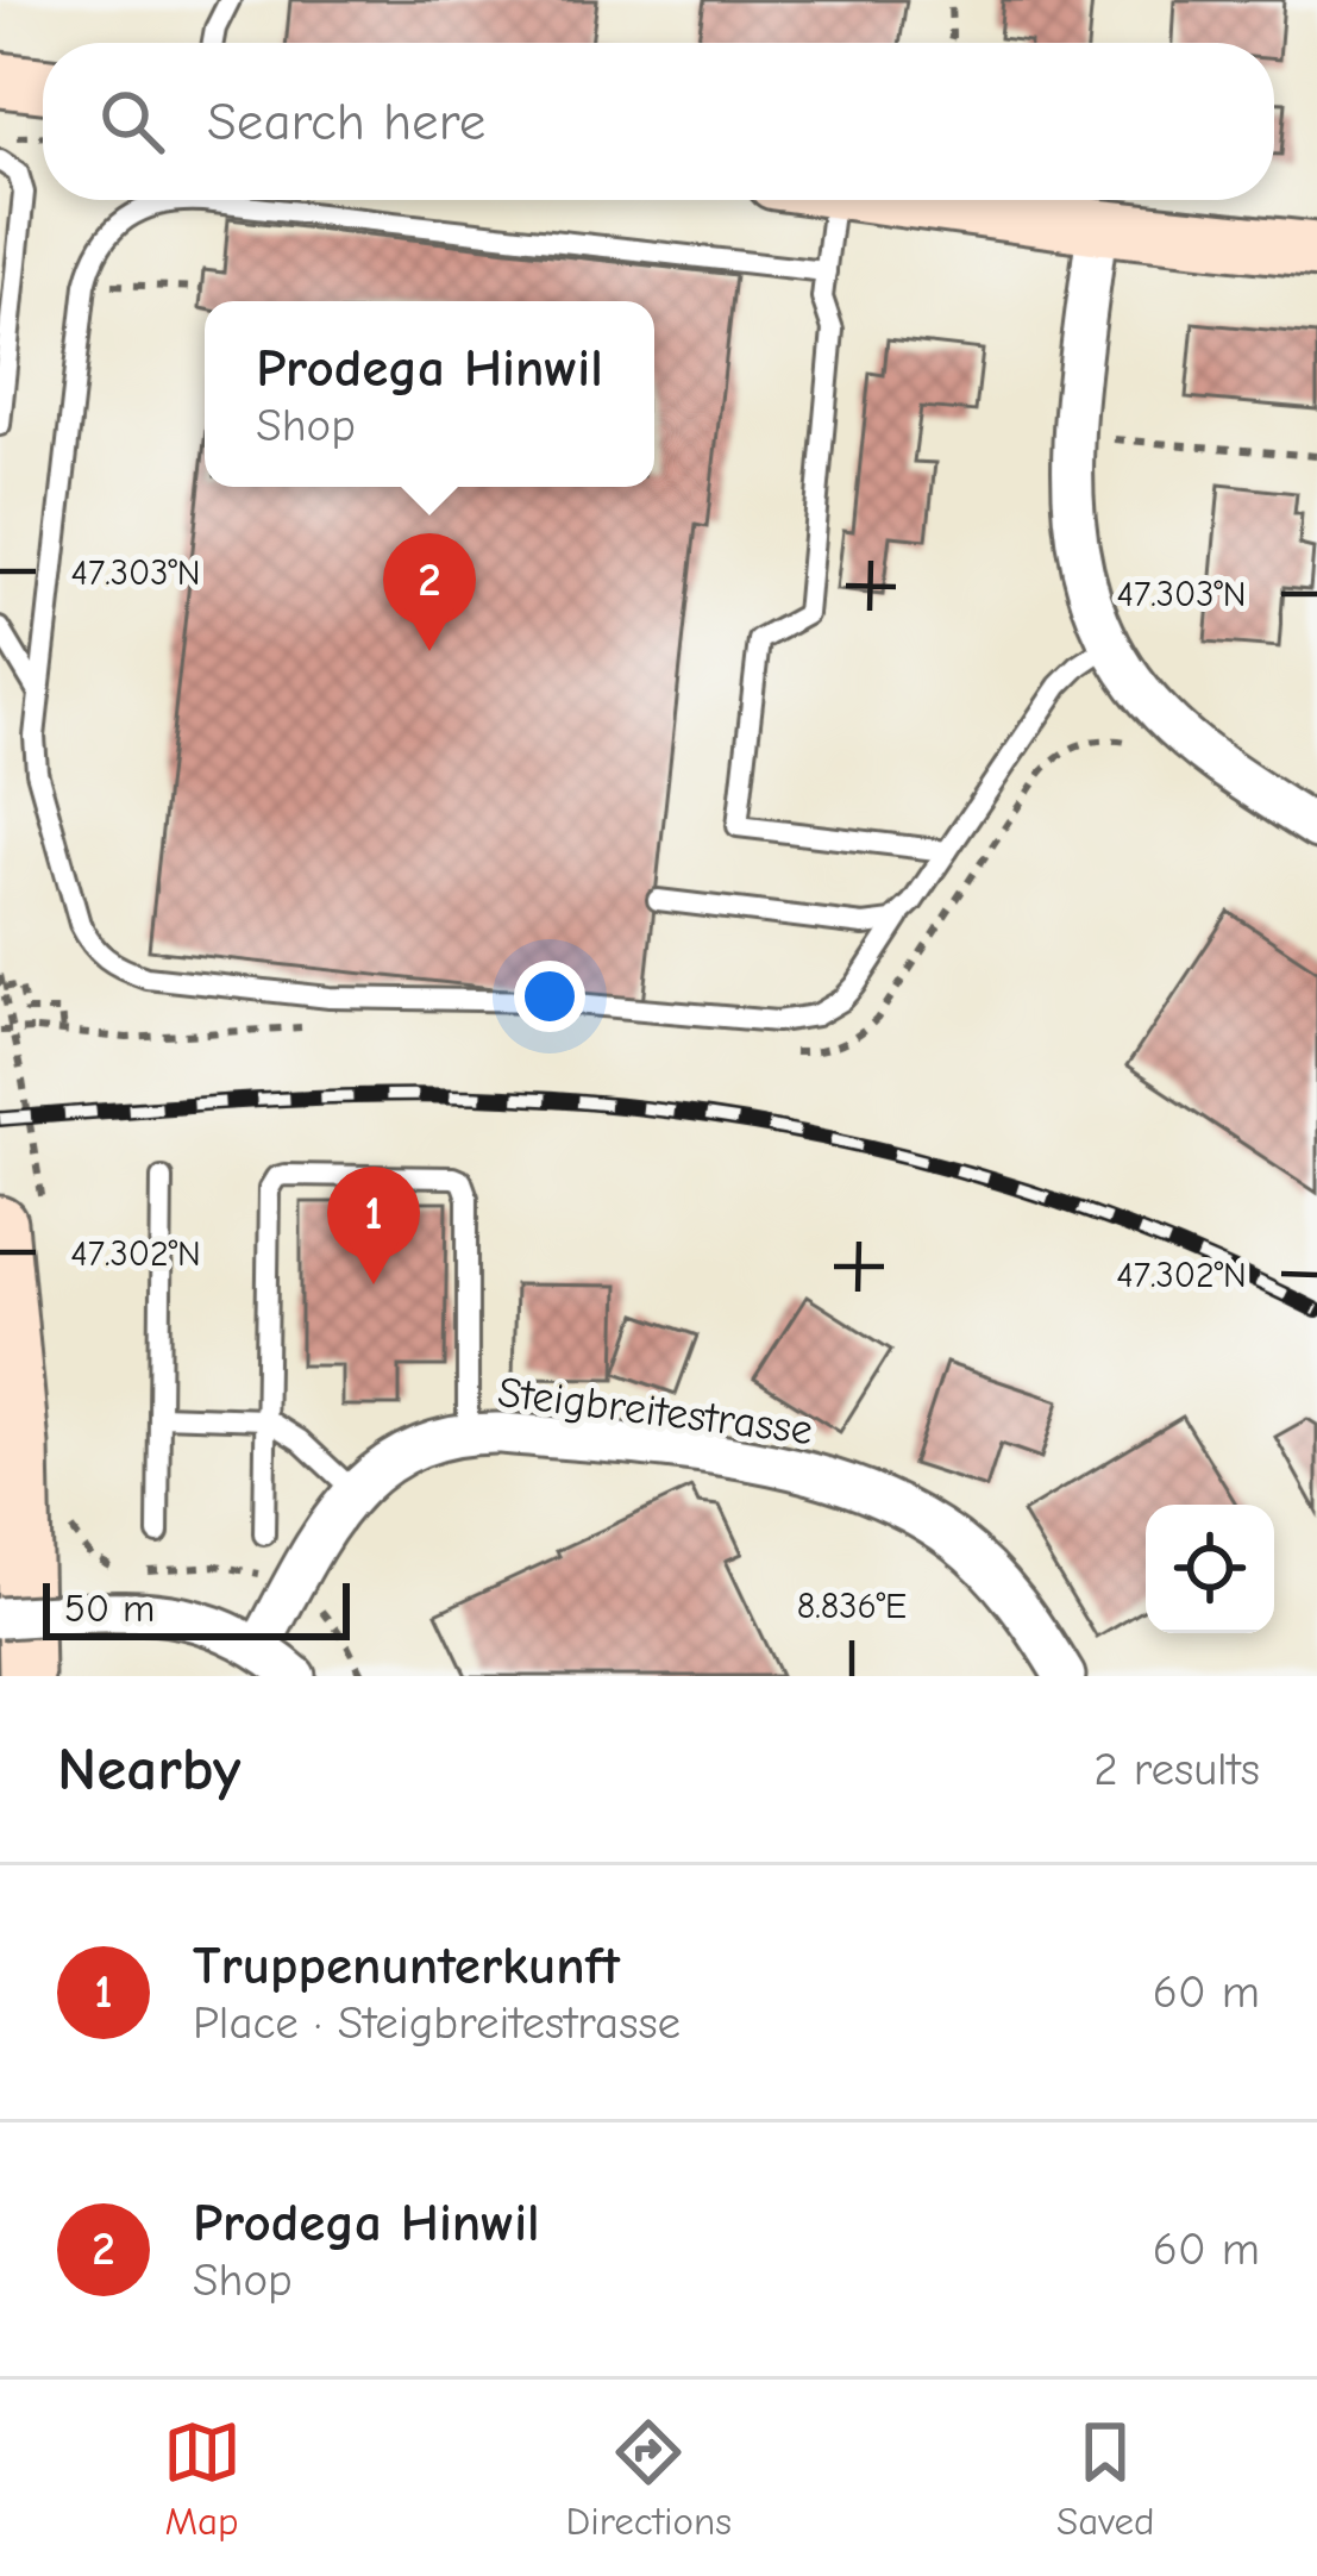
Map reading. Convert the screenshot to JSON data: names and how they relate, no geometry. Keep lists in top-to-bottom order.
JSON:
{
  "streets": {
    "street": ["Steigbreitestrasse"]
  },
  "scale_bar": "50 m",
  "page": {
    "search": "Search here",
    "popup": ["Prodega Hinwil", "Shop"],
    "pins": ["2", "1"],
    "scale": "50 m",
    "heading": ["Nearby", "2 results"],
    "list": [
      {
        "mark": "1",
        "name": "Truppenunterkunft",
        "note": "Place · Steigbreitestrasse",
        "value": "60 m"
      },
      {
        "mark": "2",
        "name": "Prodega Hinwil",
        "note": "Shop",
        "value": "60 m"
      }
    ],
    "nav": ["Map", "Directions", "Saved"]
  },
  "coordinates": ["47.303°N", "47.302°N", "8.836°E"]
}
